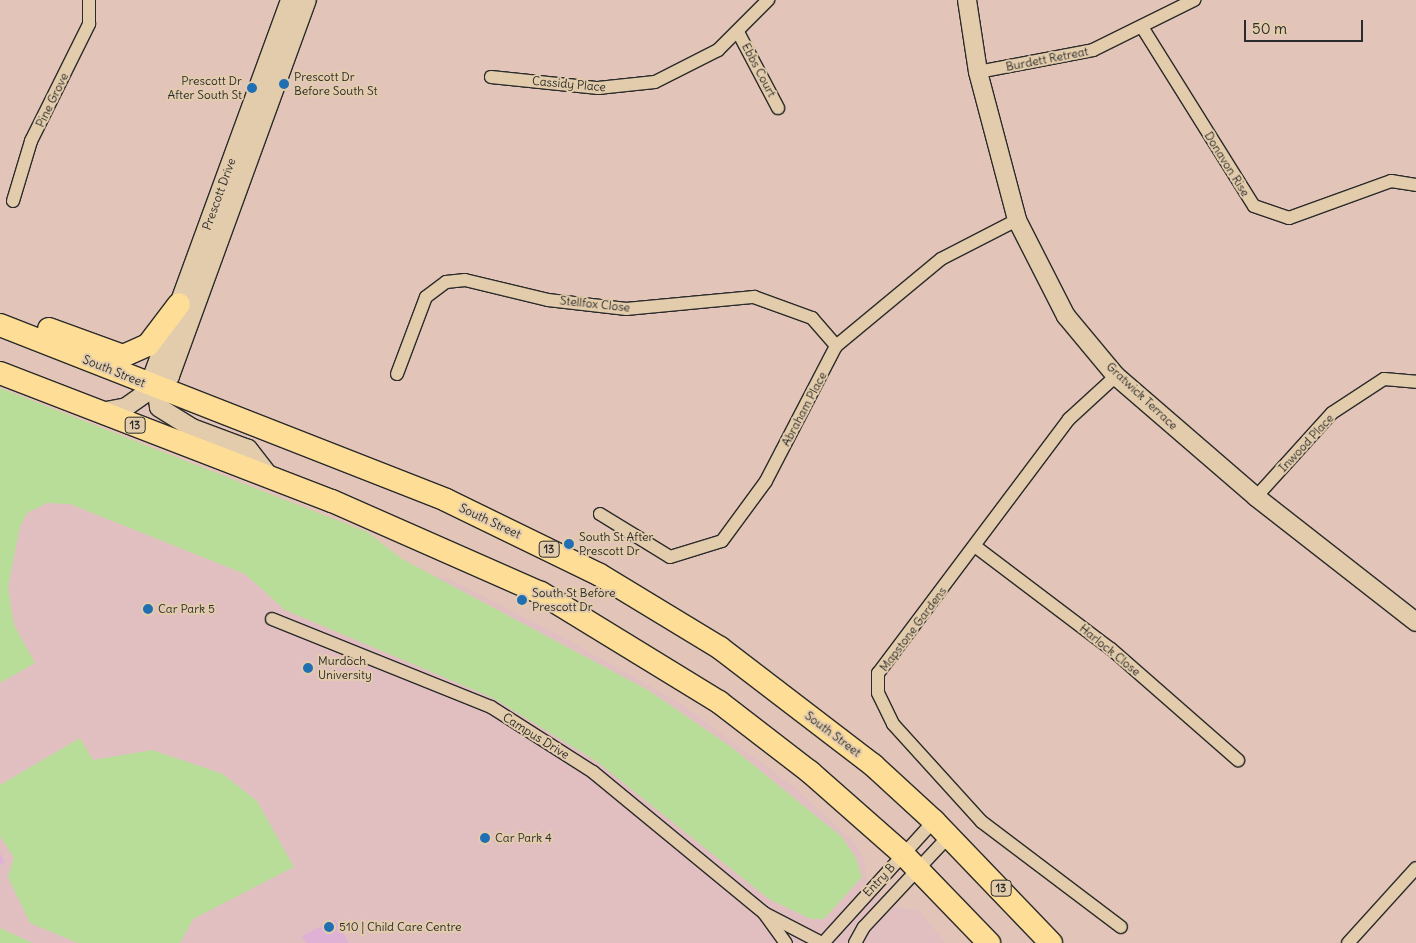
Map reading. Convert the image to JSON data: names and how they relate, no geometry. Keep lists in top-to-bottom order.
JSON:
{
  "streets": {
    "highway": ["South Street", "13"],
    "street": [
      "Burdett Retreat",
      "Ebbs Court",
      "Cassidy Place",
      "Pine Grove",
      "Donavon Rise",
      "Prescott Drive",
      "Stellfox Close",
      "Gratwick Terrace",
      "Abraham Place",
      "Inwood Place",
      "Mapstone Gardens",
      "Harlock Close",
      "Campus Drive",
      "Entry B"
    ]
  },
  "crossings": [
    ["Burdett Retreat", "Donavon Rise"],
    ["Burdett Retreat", "Gratwick Terrace"],
    ["Ebbs Court", "Cassidy Place"],
    ["Prescott Drive", "South Street"],
    ["Prescott Drive", "13"],
    ["Stellfox Close", "Abraham Place"],
    ["South Street", "Entry B"],
    ["Gratwick Terrace", "Abraham Place"],
    ["Gratwick Terrace", "Inwood Place"],
    ["Gratwick Terrace", "Mapstone Gardens"],
    ["13", "Entry B"],
    ["Mapstone Gardens", "Harlock Close"],
    ["Campus Drive", "Entry B"]
  ],
  "places": [
    "Prescott Dr Before South St",
    "Prescott Dr After South St",
    "South St After Prescott Dr",
    "South St Before Prescott Dr",
    "Car Park 5",
    "Murdoch University",
    "Car Park 4",
    "510 | Child Care Centre"
  ],
  "scale_bar": "50 m"
}
